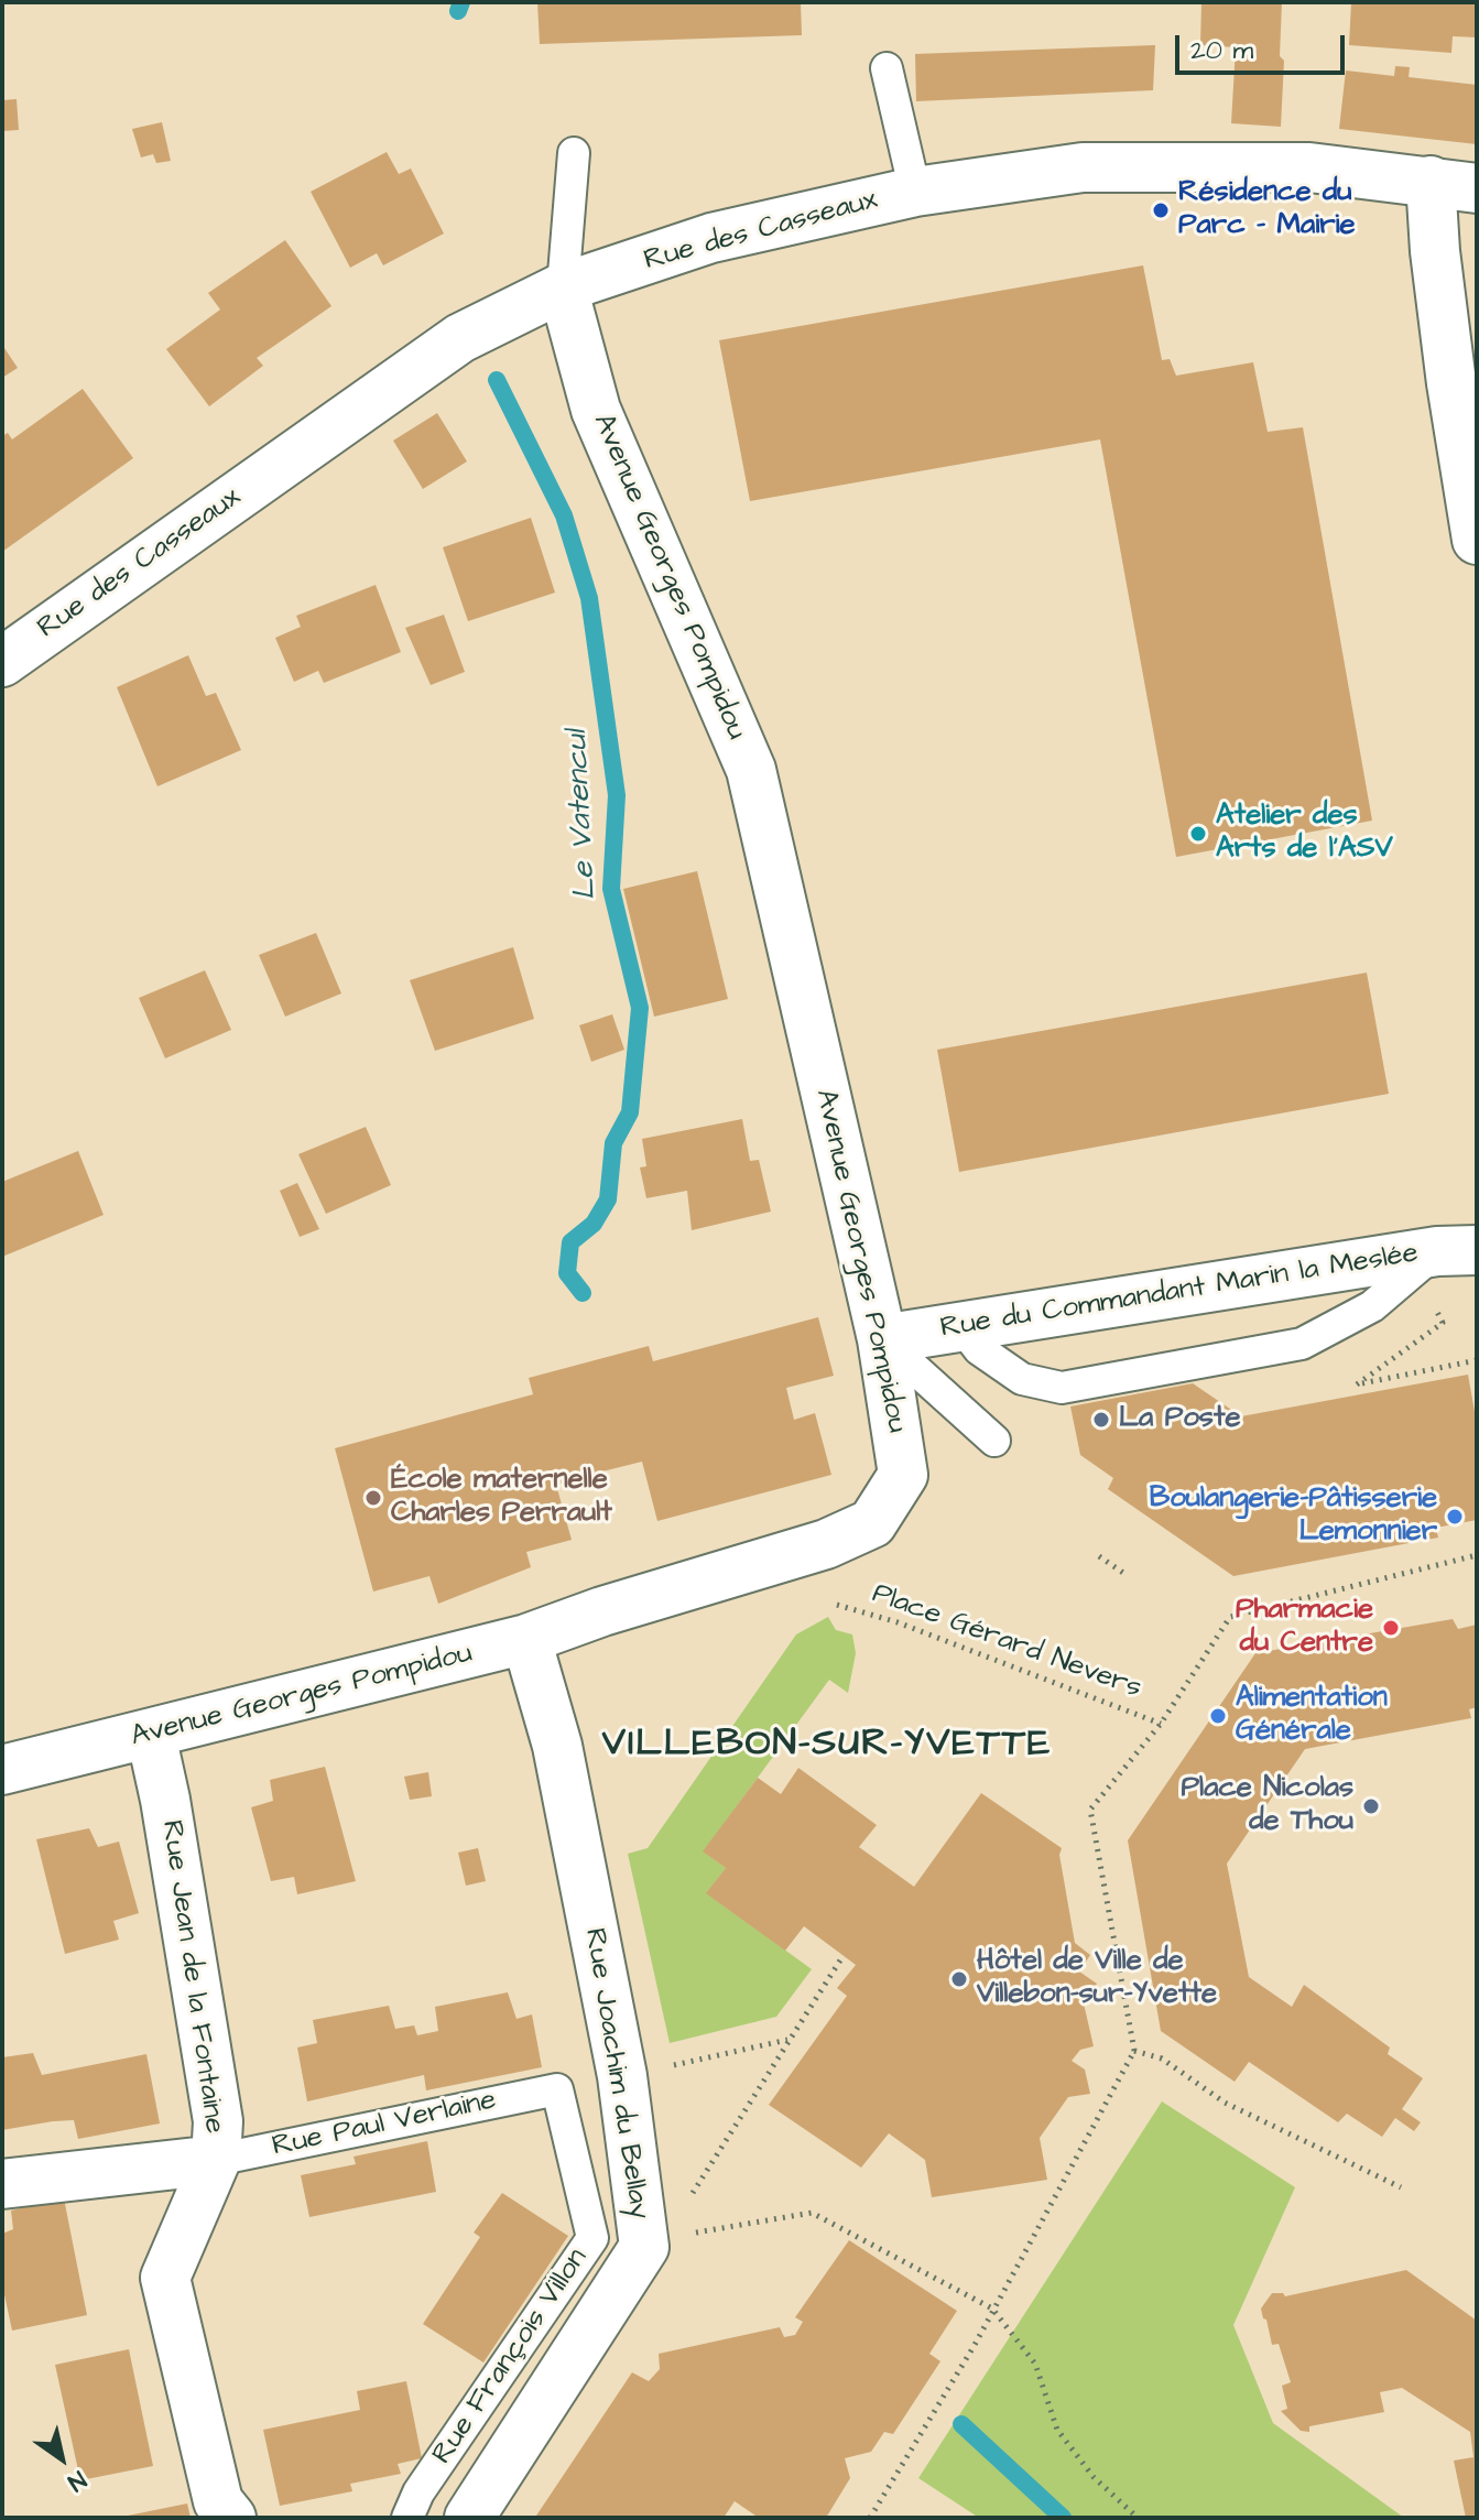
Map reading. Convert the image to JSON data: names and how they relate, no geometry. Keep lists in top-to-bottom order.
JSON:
{
  "streets": {
    "street": [
      "Rue des Casseaux",
      "Avenue Georges Pompidou",
      "Rue du Commandant Marin la Meslée",
      "Rue Jean de la Fontaine",
      "Rue Joachim du Bellay",
      "Rue Paul Verlaine"
    ],
    "lane": ["Rue François Villon"],
    "path": ["Place Gérard Nevers"]
  },
  "crossings": [
    ["Rue des Casseaux", "Avenue Georges Pompidou"],
    ["Avenue Georges Pompidou", "Rue du Commandant Marin la Meslée"],
    ["Avenue Georges Pompidou", "Rue Jean de la Fontaine"],
    ["Avenue Georges Pompidou", "Rue Joachim du Bellay"],
    ["Rue Jean de la Fontaine", "Rue Paul Verlaine"],
    ["Rue Paul Verlaine", "Rue François Villon"]
  ],
  "districts": ["VILLEBON-SUR-YVETTE"],
  "water": ["Le Vatencul"],
  "places": [
    "Résidence du Parc - Mairie",
    "Atelier des Arts de l’ASV",
    "La Poste",
    "École maternelle Charles Perrault",
    "Boulangerie-Pâtisserie Lemonnier",
    "Pharmacie du Centre",
    "Alimentation Générale",
    "Place Nicolas de Thou",
    "Hôtel de Ville de Villebon-sur-Yvette"
  ],
  "scale_bar": "20 m",
  "north": "bottom right"
}
